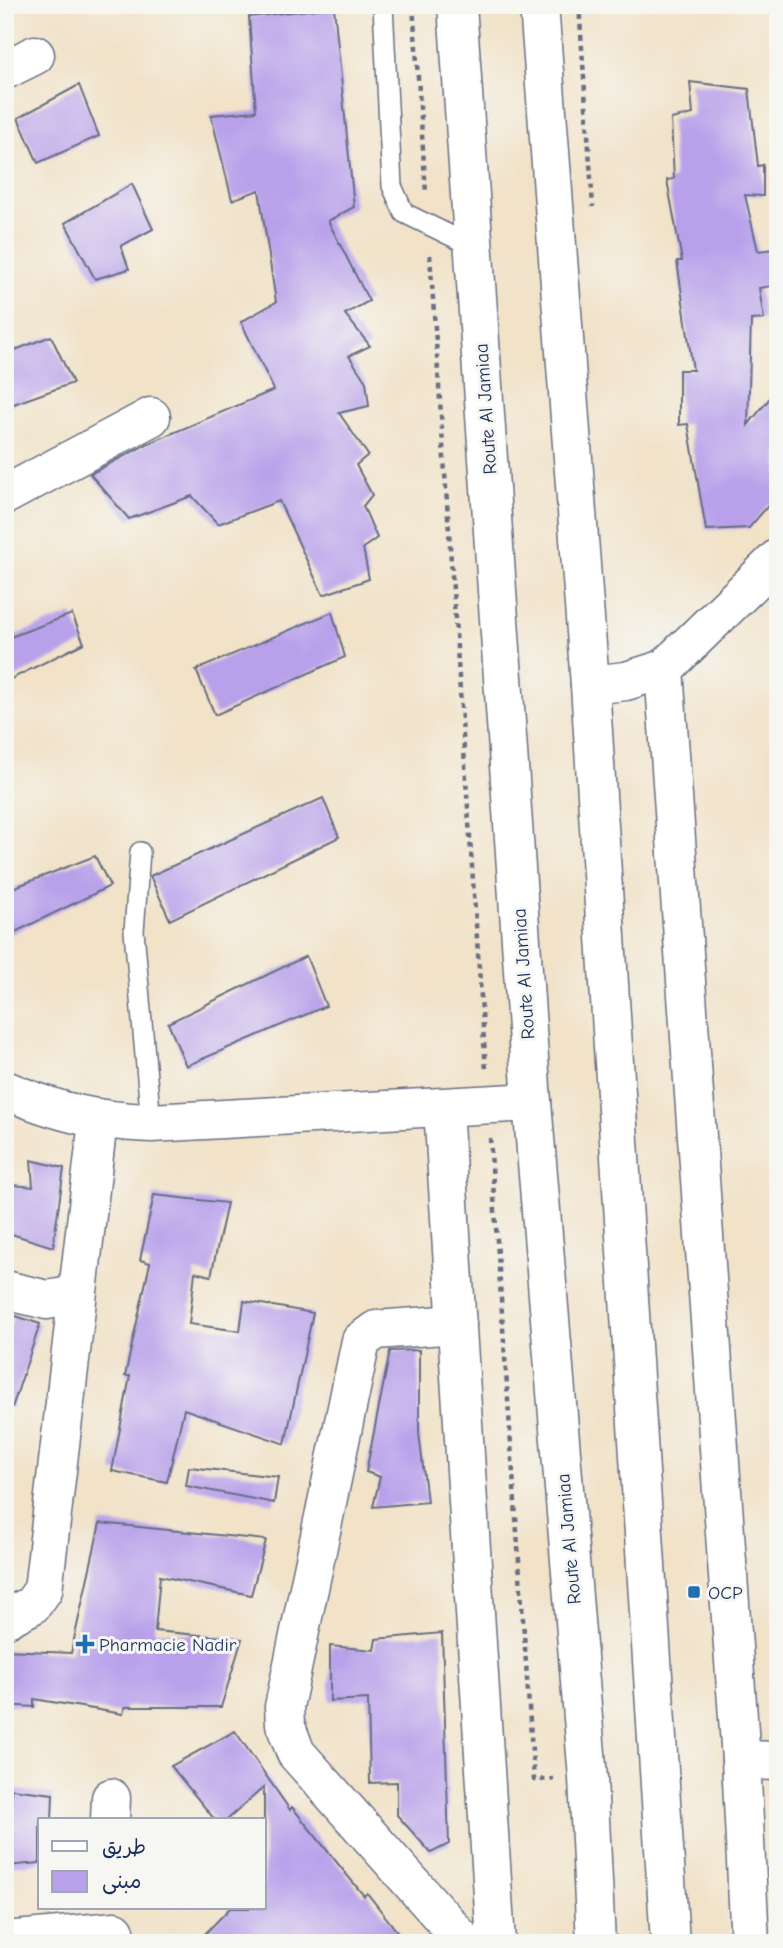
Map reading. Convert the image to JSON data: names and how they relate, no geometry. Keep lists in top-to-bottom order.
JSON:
{
  "streets": {
    "street": ["Route Al Jamiaa"]
  },
  "places": {
    "transit": ["OCP"],
    "health": ["Pharmacie Nadir"]
  },
  "legend": ["طريق", "مبنى"]
}
